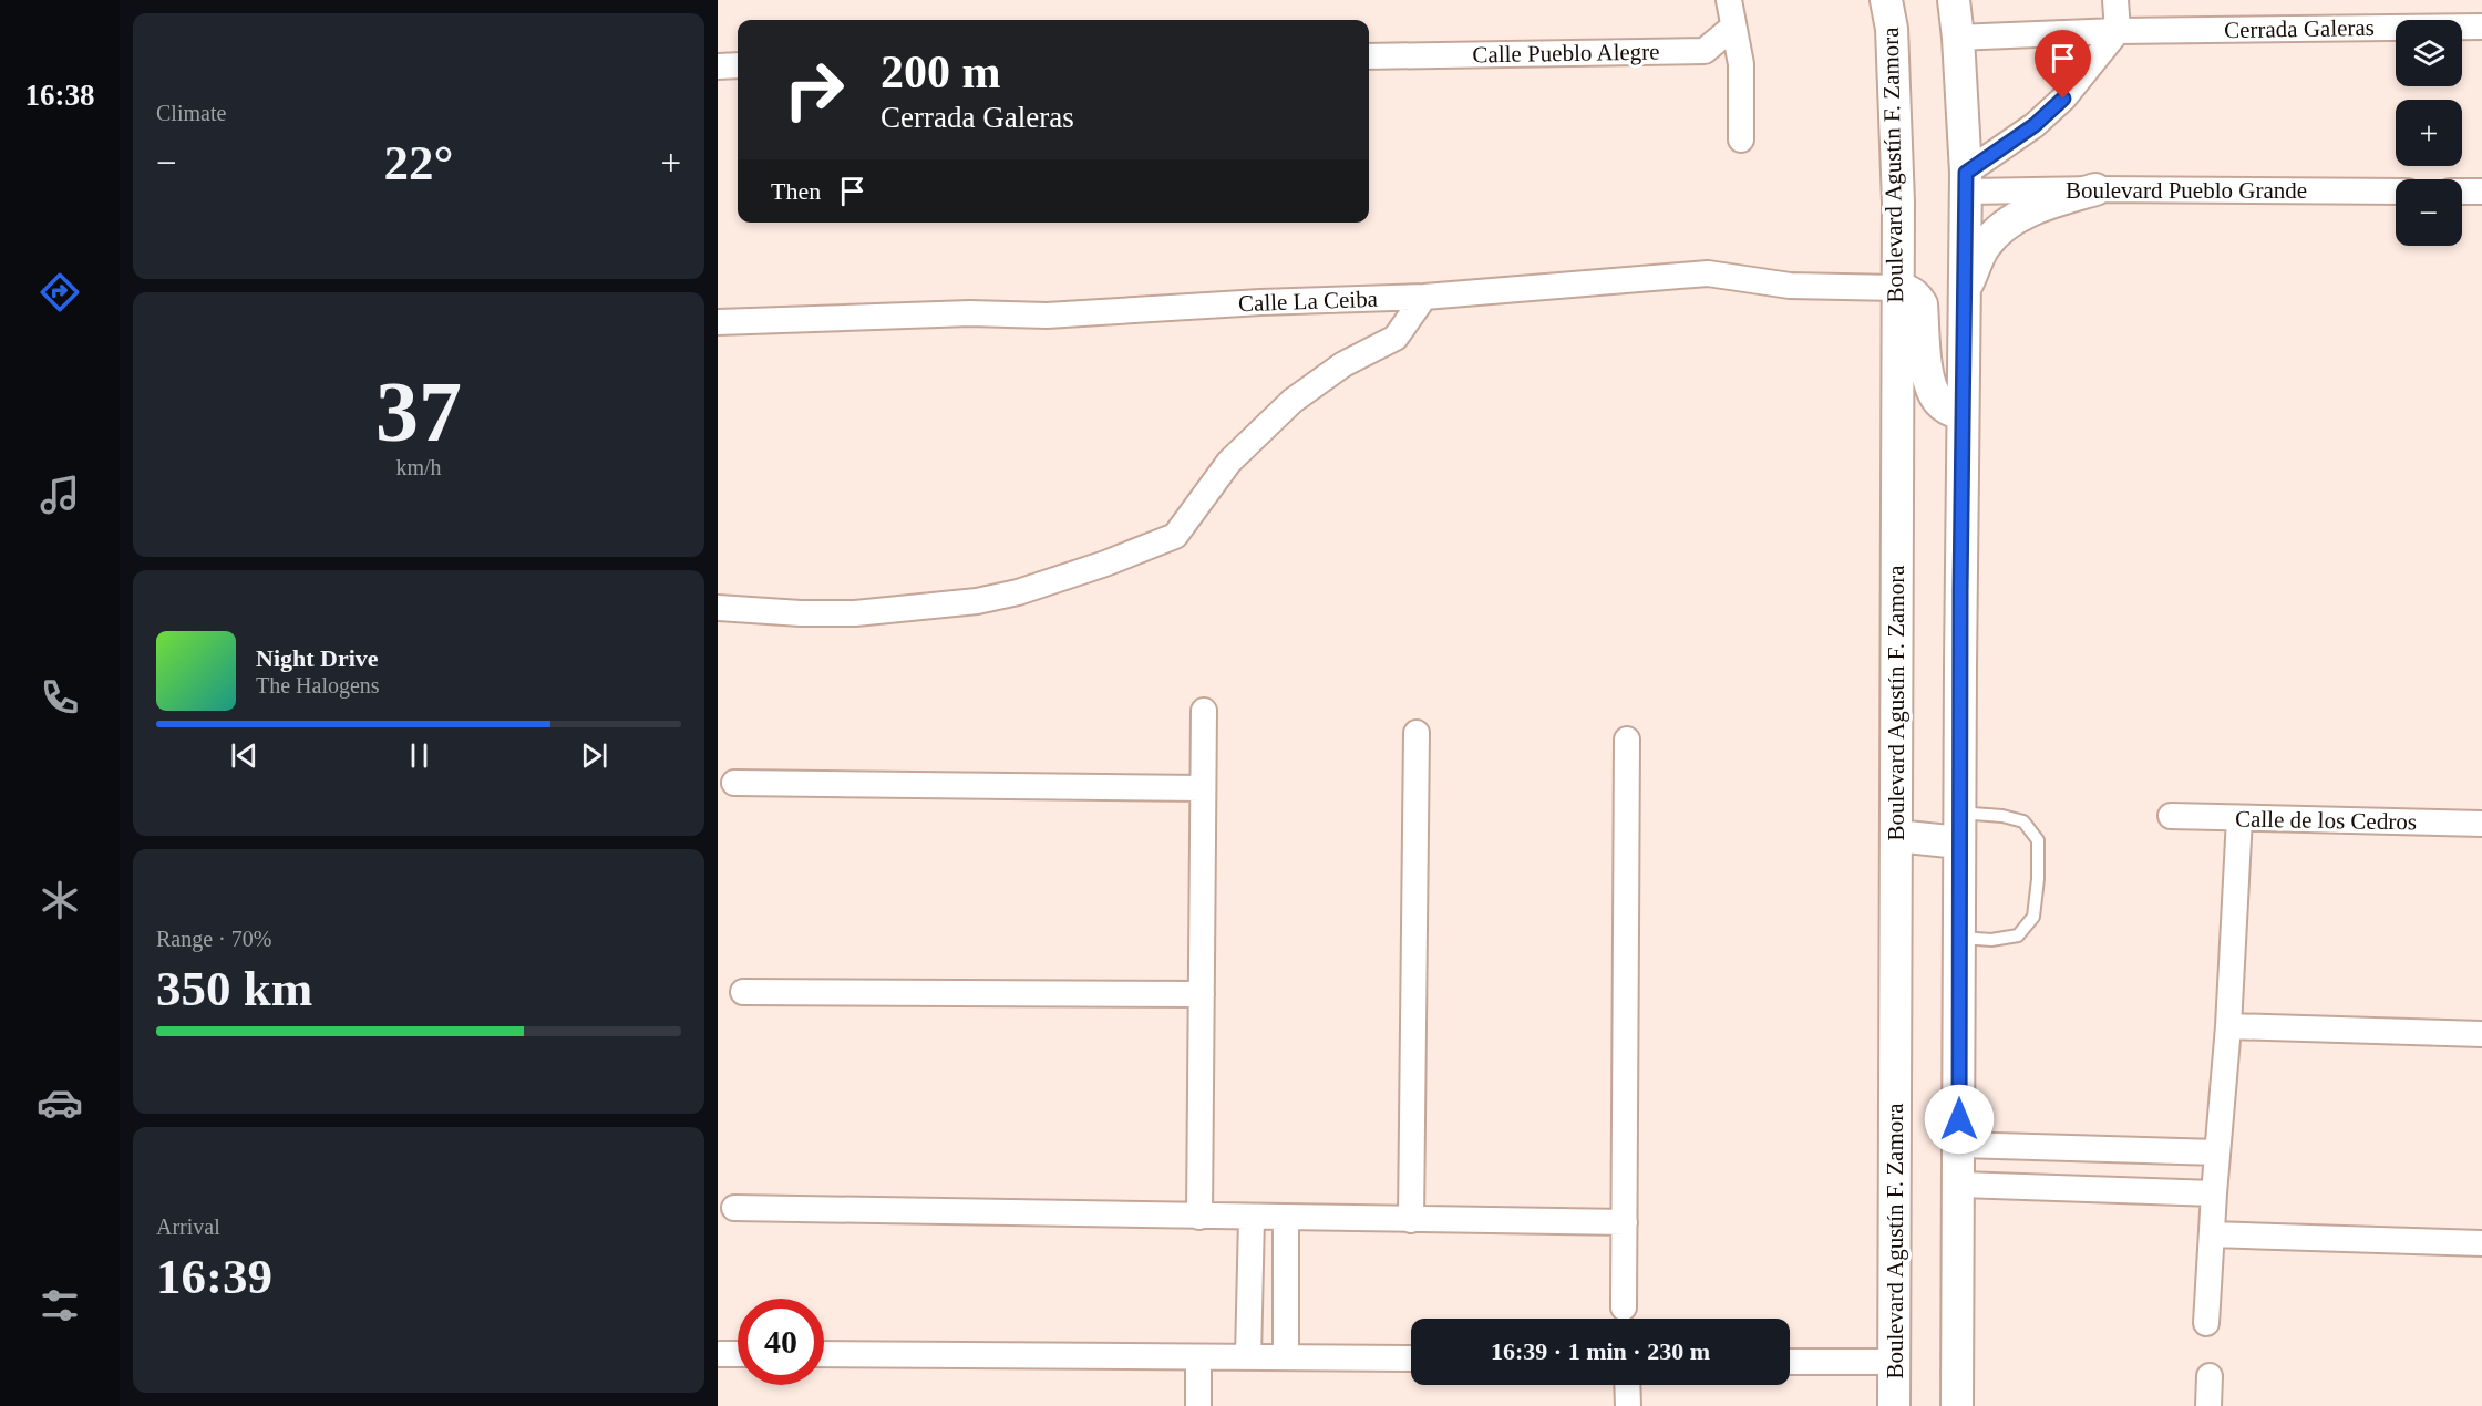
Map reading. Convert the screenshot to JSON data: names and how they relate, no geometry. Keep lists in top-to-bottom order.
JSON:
{
  "streets": {
    "street": [
      "Cerrada Galeras",
      "Calle Pueblo Alegre",
      "Boulevard Agustín F. Zamora",
      "Boulevard Pueblo Grande",
      "Calle La Ceiba",
      "Calle de los Cedros"
    ]
  },
  "crossings": [
    ["Boulevard Agustín F. Zamora", "Calle La Ceiba"]
  ],
  "page": {
    "tabs": "16:38",
    "tile": [
      "Climate",
      ["37", "km/h"],
      ["Range · 70%", "350 km"],
      ["Arrival", "16:39"]
    ],
    "map_buttons": ["+", "−"],
    "turn": ["200 m", "Cerrada Galeras"],
    "heat": ["−", "22°", "+"],
    "then": "Then",
    "song": ["Night Drive", "The Halogens"],
    "limit": "40",
    "trip": "16:39 · 1 min · 230 m"
  }
}
